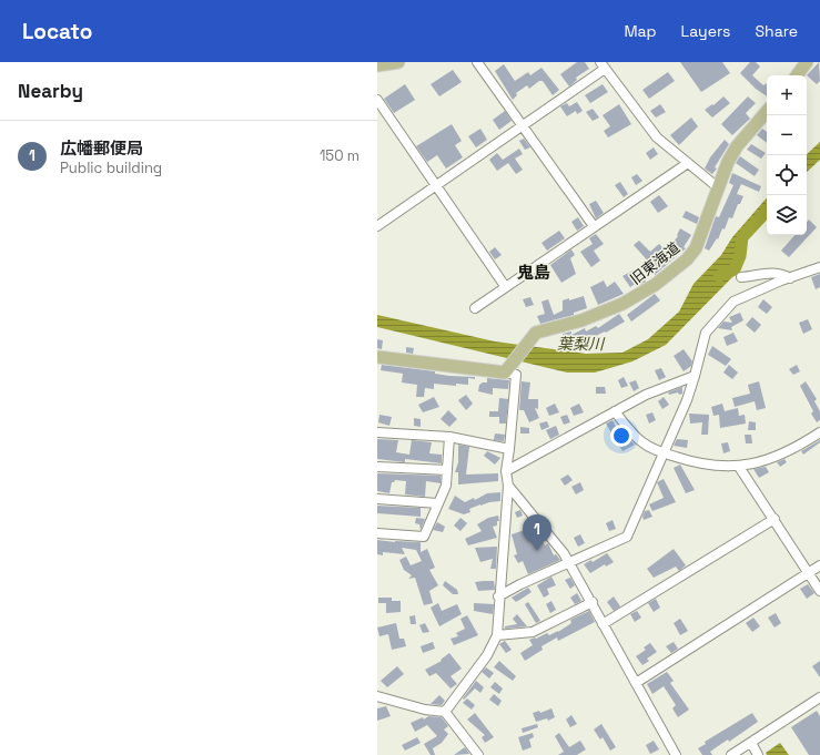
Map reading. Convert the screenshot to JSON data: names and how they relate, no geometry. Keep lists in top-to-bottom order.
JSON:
{
  "streets": {
    "main road": ["旧東海道"]
  },
  "districts": ["鬼島"],
  "water": ["葉梨川"],
  "page": {
    "header": "Locato",
    "nav": ["Map", "Layers", "Share"],
    "heading": "Nearby",
    "map_buttons": ["+", "−"],
    "list": [
      {
        "mark": "1",
        "name": "広幡郵便局",
        "note": "Public building",
        "value": "150 m"
      }
    ],
    "pins": "1"
  }
}
